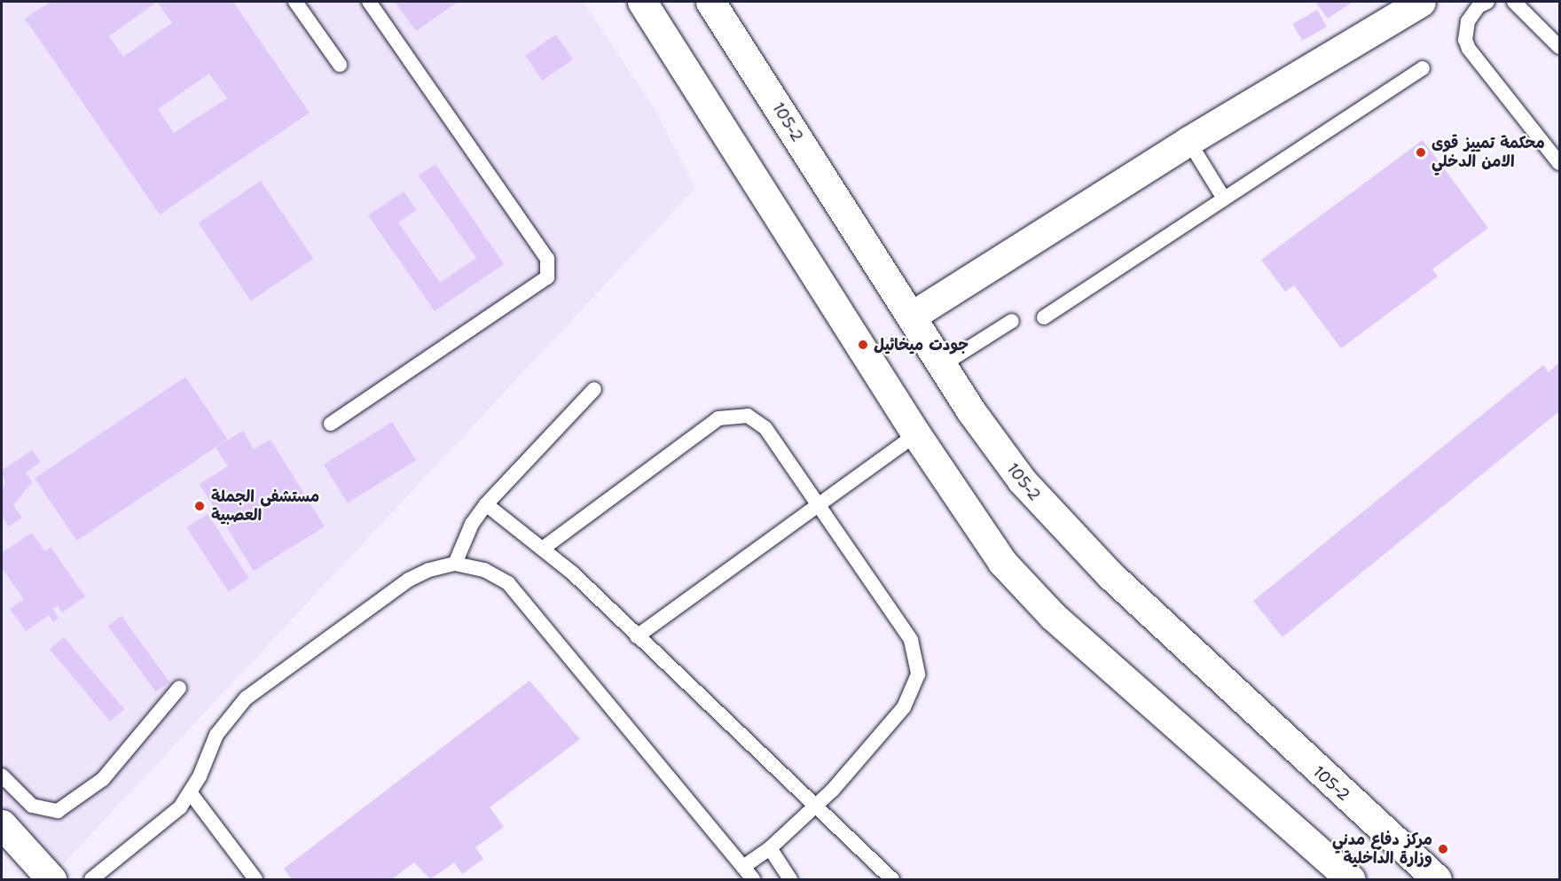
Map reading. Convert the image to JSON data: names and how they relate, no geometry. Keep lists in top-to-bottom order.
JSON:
{
  "streets": {
    "street": ["105-2"]
  },
  "places": [
    "محكمة تمييز قوى الامن الدخلي",
    "جودت ميخائيل",
    "مستشفى الجملة العصبية",
    "مركز دفاع مدني وزارة الداخلية"
  ]
}
